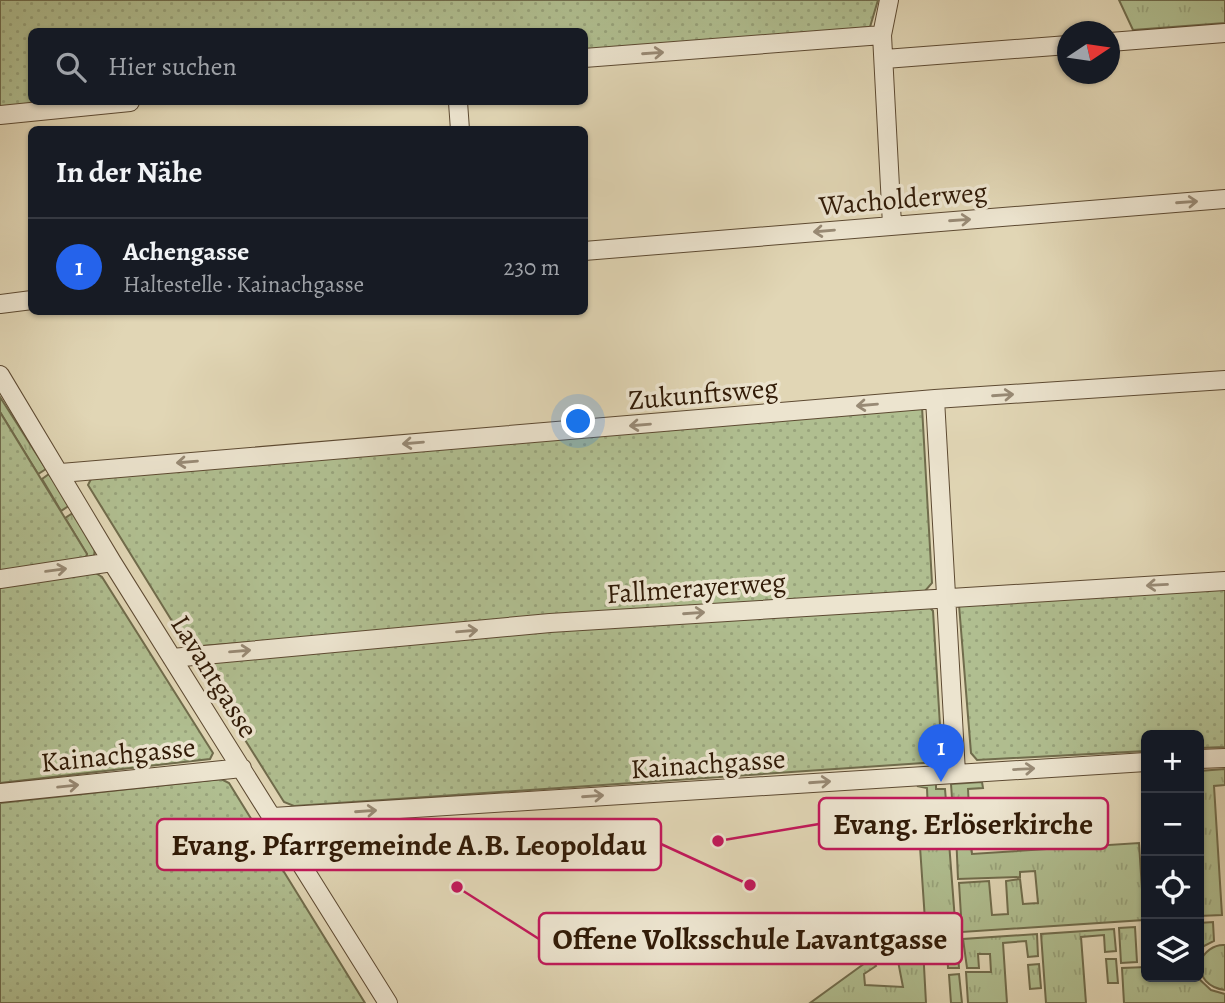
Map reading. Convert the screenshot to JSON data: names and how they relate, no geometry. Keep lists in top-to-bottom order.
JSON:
{
  "streets": {
    "street": [
      "Wacholderweg",
      "Zukunftsweg",
      "Fallmerayerweg",
      "Lavantgasse",
      "Kainachgasse"
    ]
  },
  "crossings": [
    ["Zukunftsweg", "Lavantgasse"],
    ["Fallmerayerweg", "Lavantgasse"],
    ["Lavantgasse", "Kainachgasse"]
  ],
  "one_way": ["Kainachgasse"],
  "places": ["Evang. Erlöserkirche", "Evang. Pfarrgemeinde A.B. Leopoldau", "Offene Volksschule Lavantgasse"],
  "north": "right",
  "page": {
    "search": "Hier suchen",
    "heading": "In der Nähe",
    "list": [
      {
        "mark": "1",
        "name": "Achengasse",
        "note": "Haltestelle · Kainachgasse",
        "value": "230 m"
      }
    ],
    "pins": "1",
    "map_buttons": ["+", "−"]
  }
}
